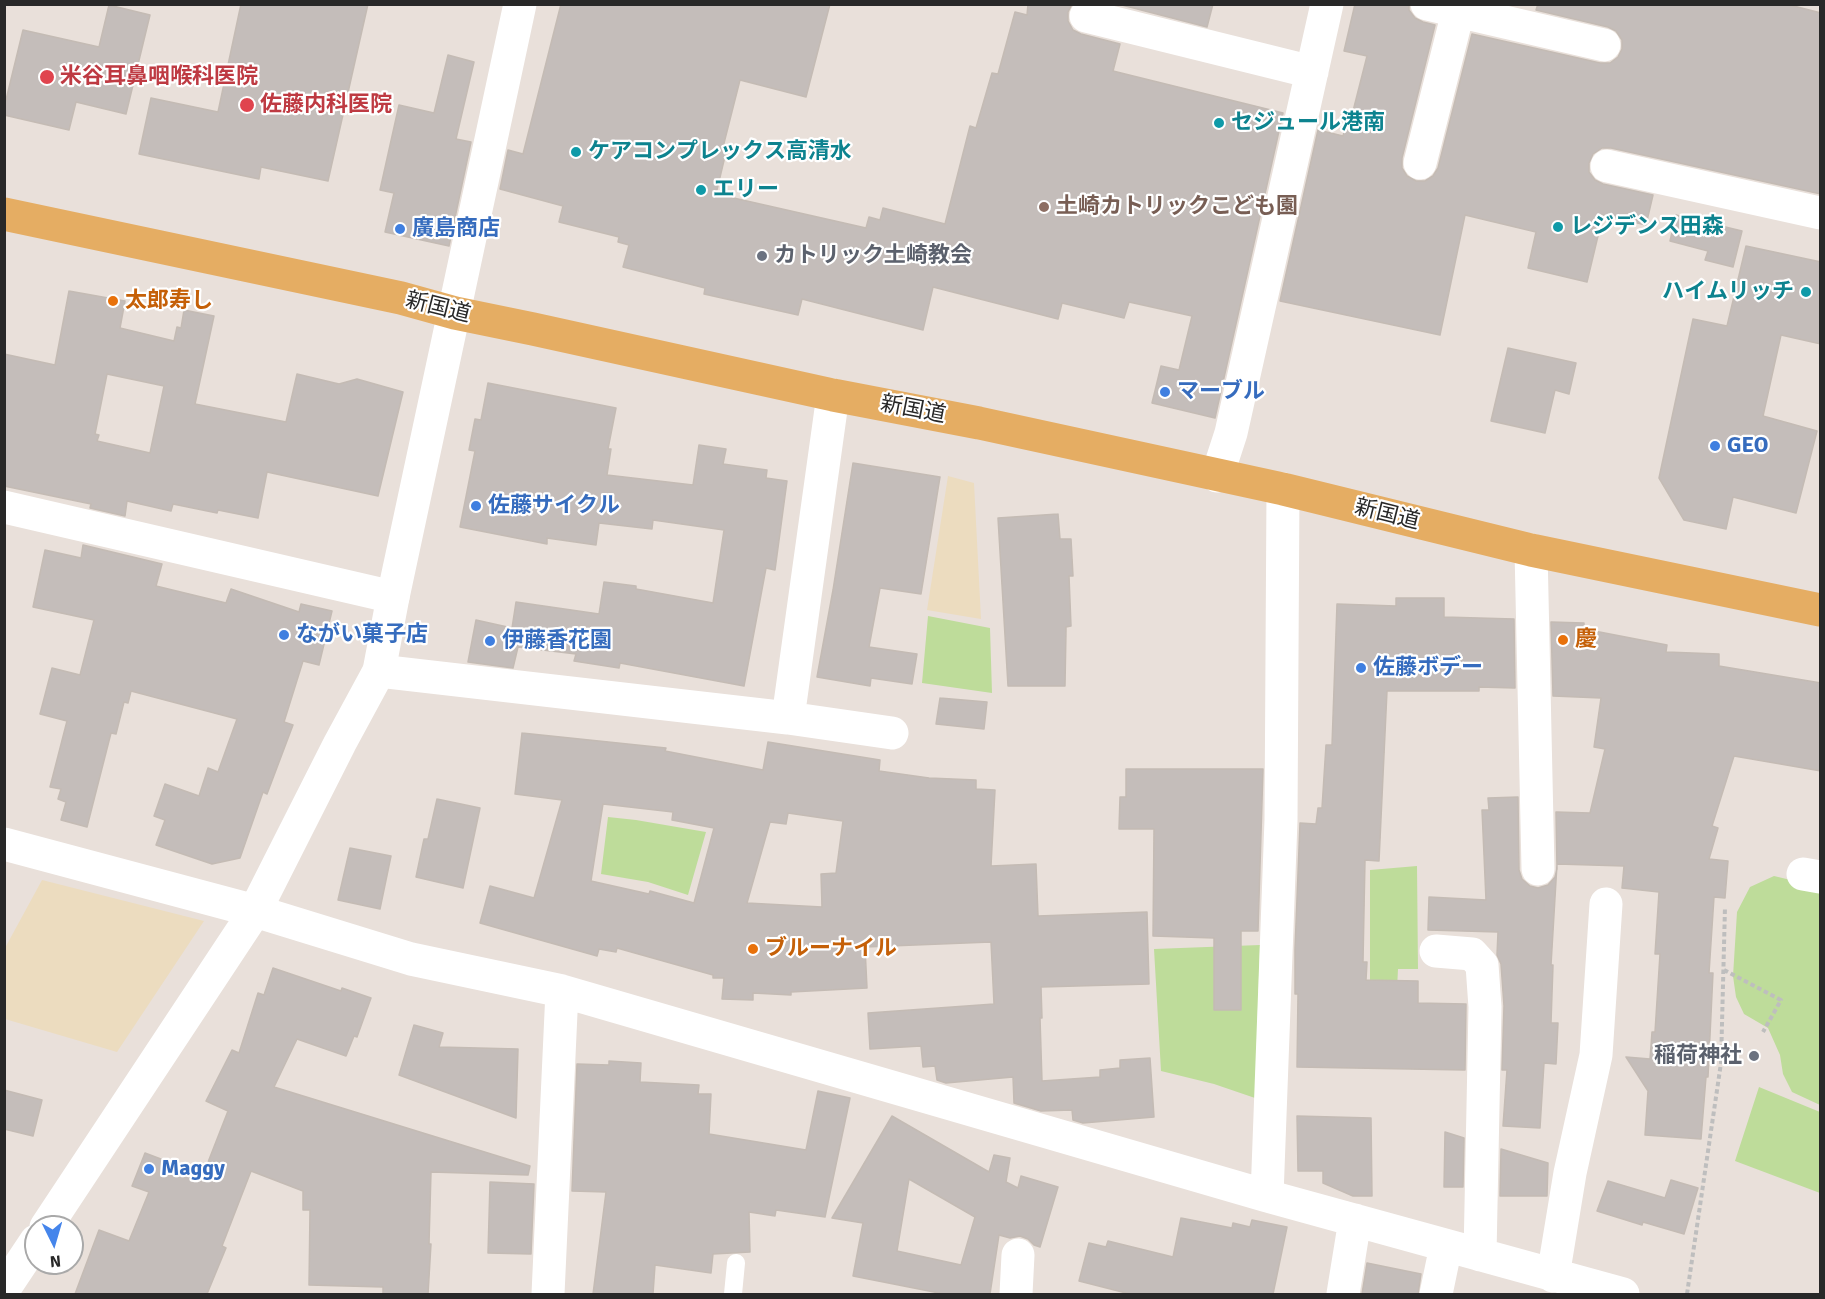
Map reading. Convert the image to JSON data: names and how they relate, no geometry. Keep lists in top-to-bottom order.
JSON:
{
  "streets": {
    "main road": ["新国道"]
  },
  "places": [
    "米谷耳鼻咽喉科医院",
    "佐藤内科医院",
    "セジュール港南",
    "ケアコンプレックス高清水",
    "エリー",
    "土崎カトリックこども園",
    "レジデンス田森",
    "廣島商店",
    "カトリック土崎教会",
    "ハイムリッチ",
    "太郎寿し",
    "マーブル",
    "GEO",
    "佐藤サイクル",
    "ながい菓子店",
    "慶",
    "伊藤香花園",
    "佐藤ボデー",
    "ブルーナイル",
    "稲荷神社",
    "Maggy"
  ],
  "north": "bottom"
}
